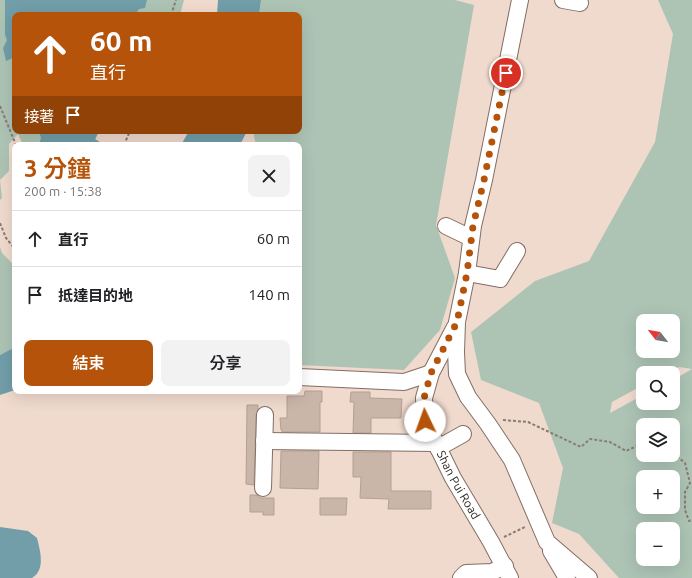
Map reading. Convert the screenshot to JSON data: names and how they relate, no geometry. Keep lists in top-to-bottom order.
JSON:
{
  "streets": {
    "street": ["Shan Pui Road"]
  },
  "north": "top left",
  "page": {
    "turn": ["60 m", "直行"],
    "then": "接著",
    "heading": ["3 分鐘", "200 m · 15:38"],
    "list": [
      {
        "name": "直行",
        "value": "60 m"
      },
      {
        "name": "抵達目的地",
        "value": "140 m"
      }
    ],
    "map_buttons": ["+", "−"],
    "buttons": ["結束", "分享"]
  }
}
